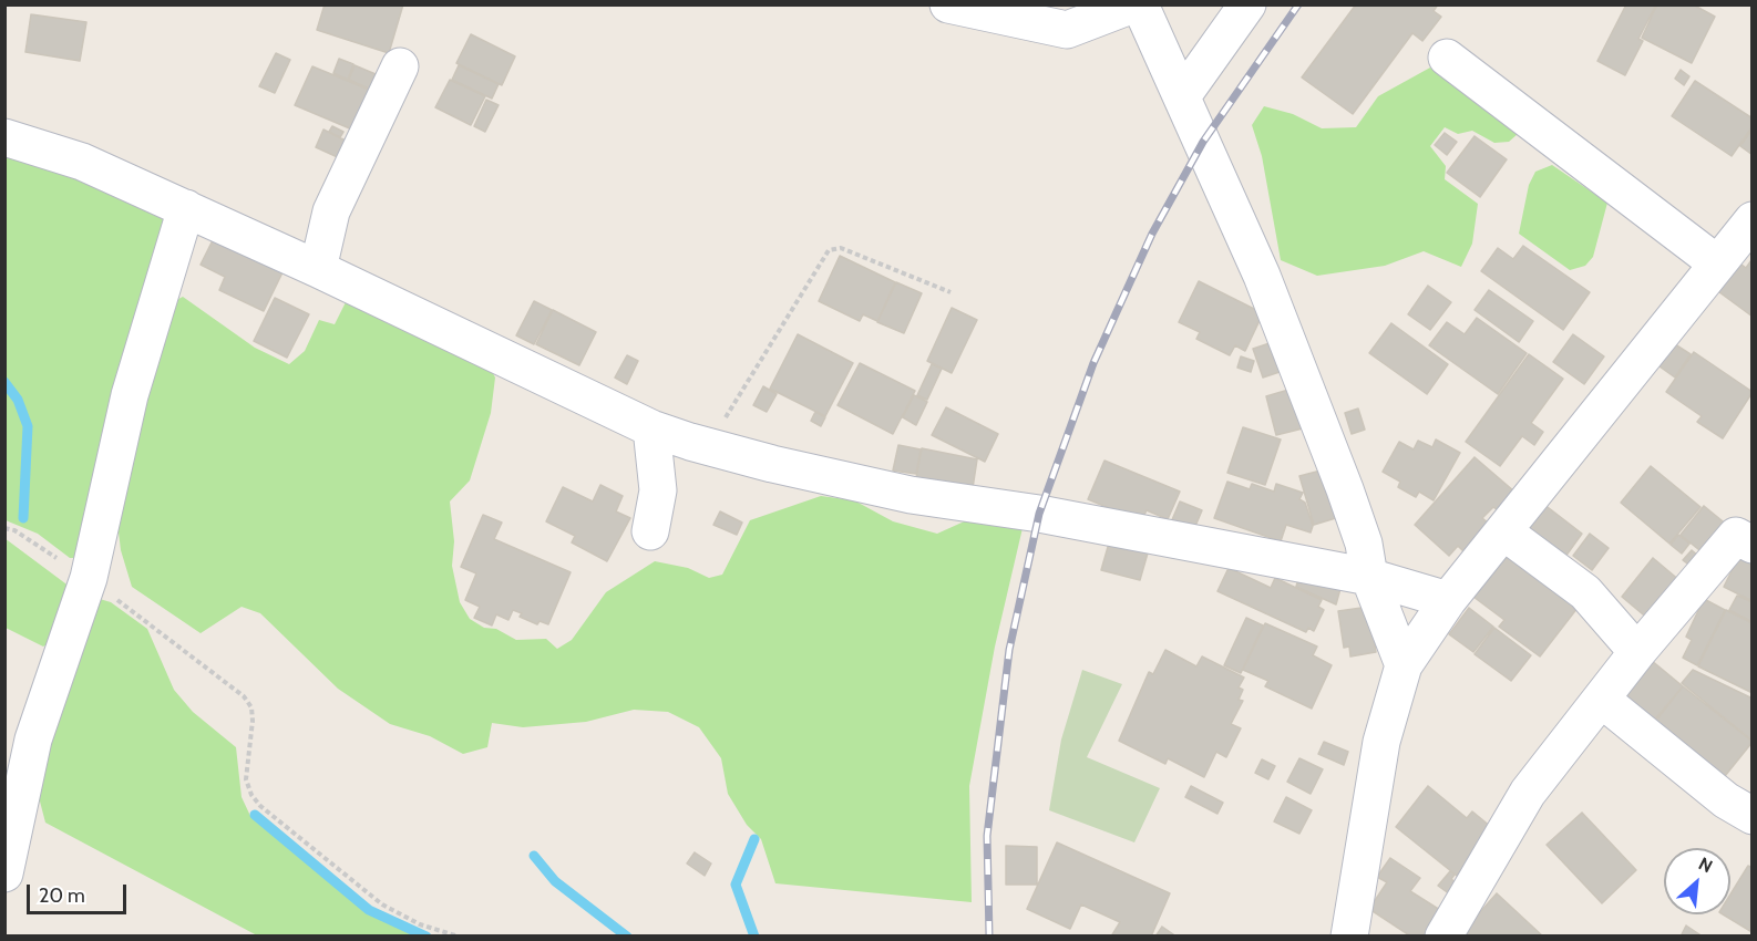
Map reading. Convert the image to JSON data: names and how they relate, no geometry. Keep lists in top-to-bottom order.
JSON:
{
  "scale_bar": "20 m",
  "north": "top right"
}
